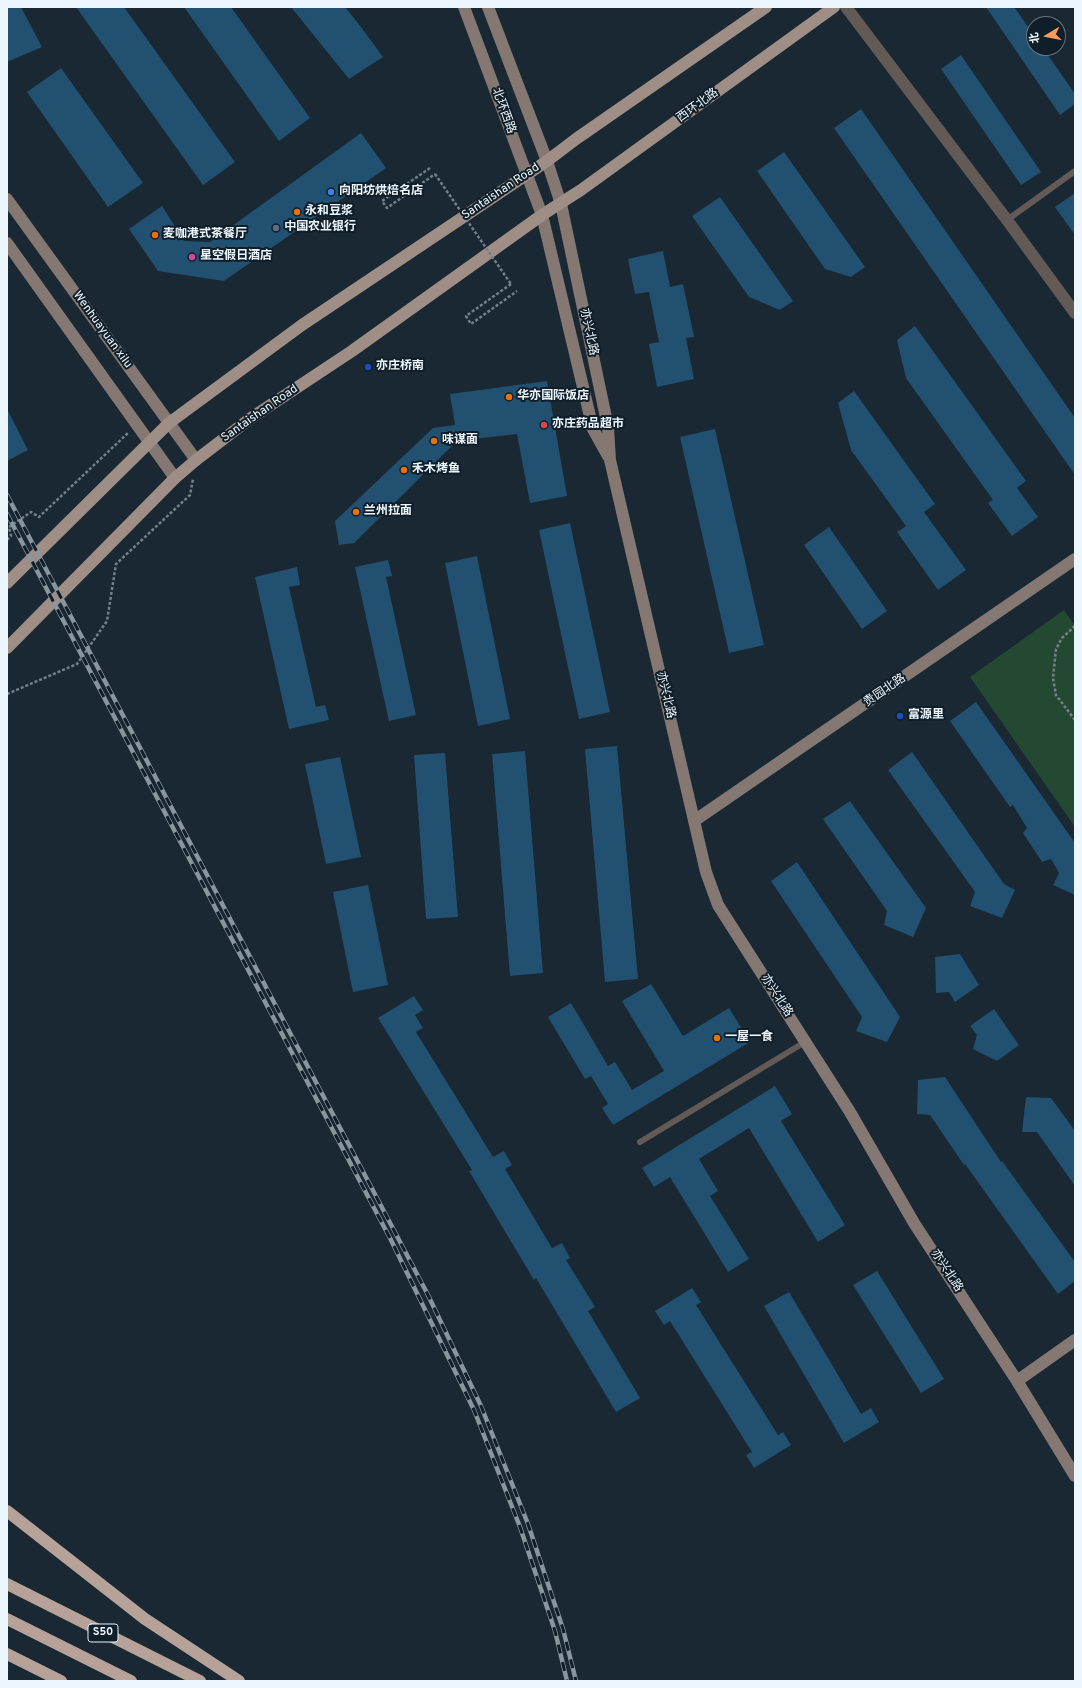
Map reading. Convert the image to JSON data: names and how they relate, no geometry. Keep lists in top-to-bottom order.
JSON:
{
  "streets": {
    "highway": ["S50"],
    "main road": ["西环北路", "Santaishan Road"],
    "street": [
      "北环西路",
      "Wenhuayuan xilu",
      "亦兴北路",
      "贵园北路"
    ]
  },
  "crossings": [
    ["西环北路", "北环西路"],
    ["西环北路", "Santaishan Road"],
    ["西环北路", "亦兴北路"],
    ["北环西路", "Santaishan Road"],
    ["北环西路", "亦兴北路"],
    ["Santaishan Road", "Wenhuayuan xilu"],
    ["Santaishan Road", "亦兴北路"],
    ["亦兴北路", "贵园北路"]
  ],
  "places": [
    "向阳坊烘焙名店",
    "永和豆浆",
    "中国农业银行",
    "麦咖港式茶餐厅",
    "星空假日酒店",
    "亦庄桥南",
    "华亦国际饭店",
    "亦庄药品超市",
    "味谋面",
    "禾木烤鱼",
    "兰州拉面",
    "富源里",
    "一屋一食"
  ],
  "north": "left"
}
